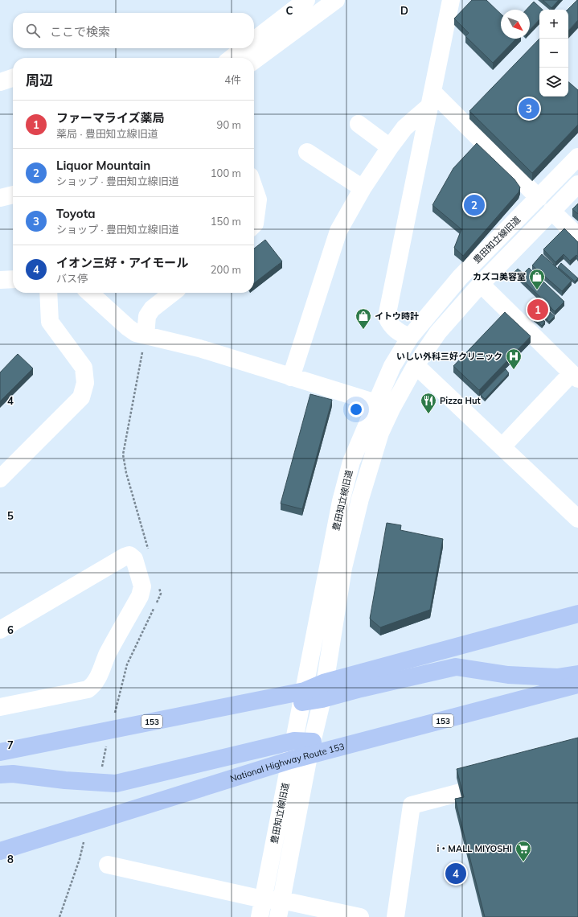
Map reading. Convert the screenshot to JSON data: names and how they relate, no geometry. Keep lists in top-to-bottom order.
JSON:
{
  "streets": {
    "highway": ["153", "National Highway Route 153"],
    "street": ["豊田知立線旧道"]
  },
  "crossings": [
    ["豊田知立線旧道", "153"],
    ["豊田知立線旧道", "National Highway Route 153"],
    ["153", "National Highway Route 153"]
  ],
  "places": {
    "shop": ["カズコ美容室", "イトウ時計"],
    "hospital": ["いしい外科三好クリニック"],
    "restaurant": ["Pizza Hut"],
    "supermarket": ["i・MALL MIYOSHI"]
  },
  "north": "bottom right",
  "page": {
    "map_buttons": ["+", "−"],
    "search": "ここで検索",
    "heading": ["周辺", "4件"],
    "pins": [
      "3",
      "2",
      "1",
      "4"
    ],
    "list": [
      {
        "mark": "1",
        "name": "ファーマライズ薬局",
        "note": "薬局 · 豊田知立線旧道",
        "value": "90 m"
      },
      {
        "mark": "2",
        "name": "Liquor Mountain",
        "note": "ショップ · 豊田知立線旧道",
        "value": "100 m"
      },
      {
        "mark": "3",
        "name": "Toyota",
        "note": "ショップ · 豊田知立線旧道",
        "value": "150 m"
      },
      {
        "mark": "4",
        "name": "イオン三好・アイモール",
        "note": "バス停",
        "value": "200 m"
      }
    ]
  },
  "grid": {
    "columns": ["C", "D"],
    "rows": [
      "4",
      "5",
      "6",
      "7",
      "8"
    ]
  }
}
